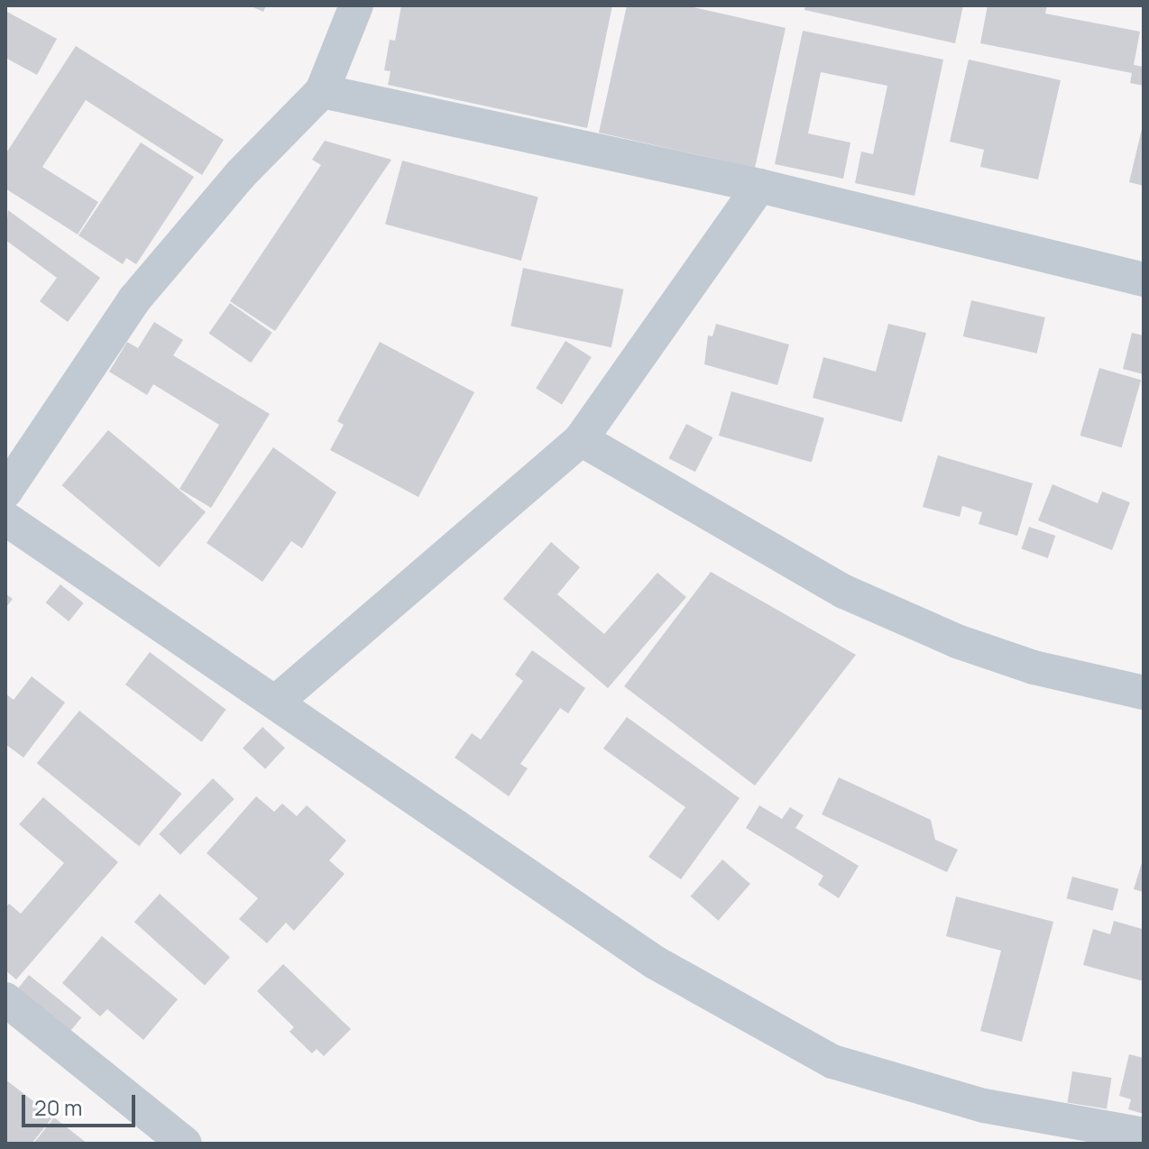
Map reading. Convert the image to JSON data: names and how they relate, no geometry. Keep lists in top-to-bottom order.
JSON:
{
  "scale_bar": "20 m"
}
